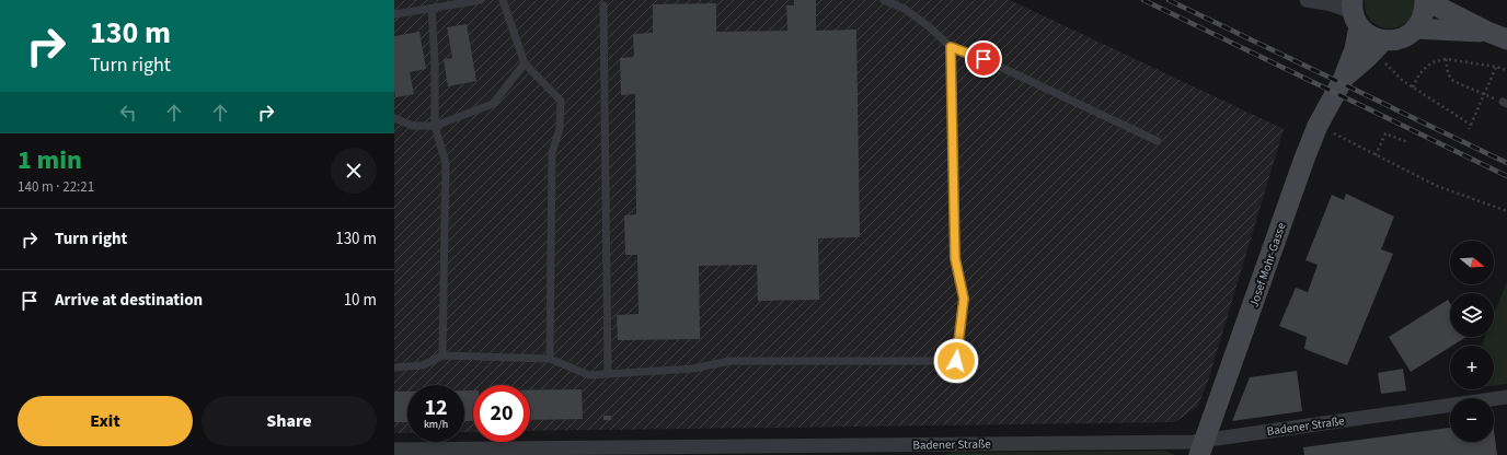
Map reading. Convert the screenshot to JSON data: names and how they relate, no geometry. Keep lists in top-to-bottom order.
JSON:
{
  "streets": {
    "street": ["Josef Mohr-Gasse", "Badener Straße"]
  },
  "crossings": [
    ["Josef Mohr-Gasse", "Badener Straße"]
  ],
  "north": "right",
  "page": {
    "turn": ["130 m", "Turn right"],
    "heading": ["1 min", "140 m · 22:21"],
    "list": [
      {
        "name": "Turn right",
        "value": "130 m"
      },
      {
        "name": "Arrive at destination",
        "value": "10 m"
      }
    ],
    "map_buttons": ["+", "−"],
    "speed": "12 km/h",
    "limit": "20",
    "buttons": ["Exit", "Share"]
  }
}
